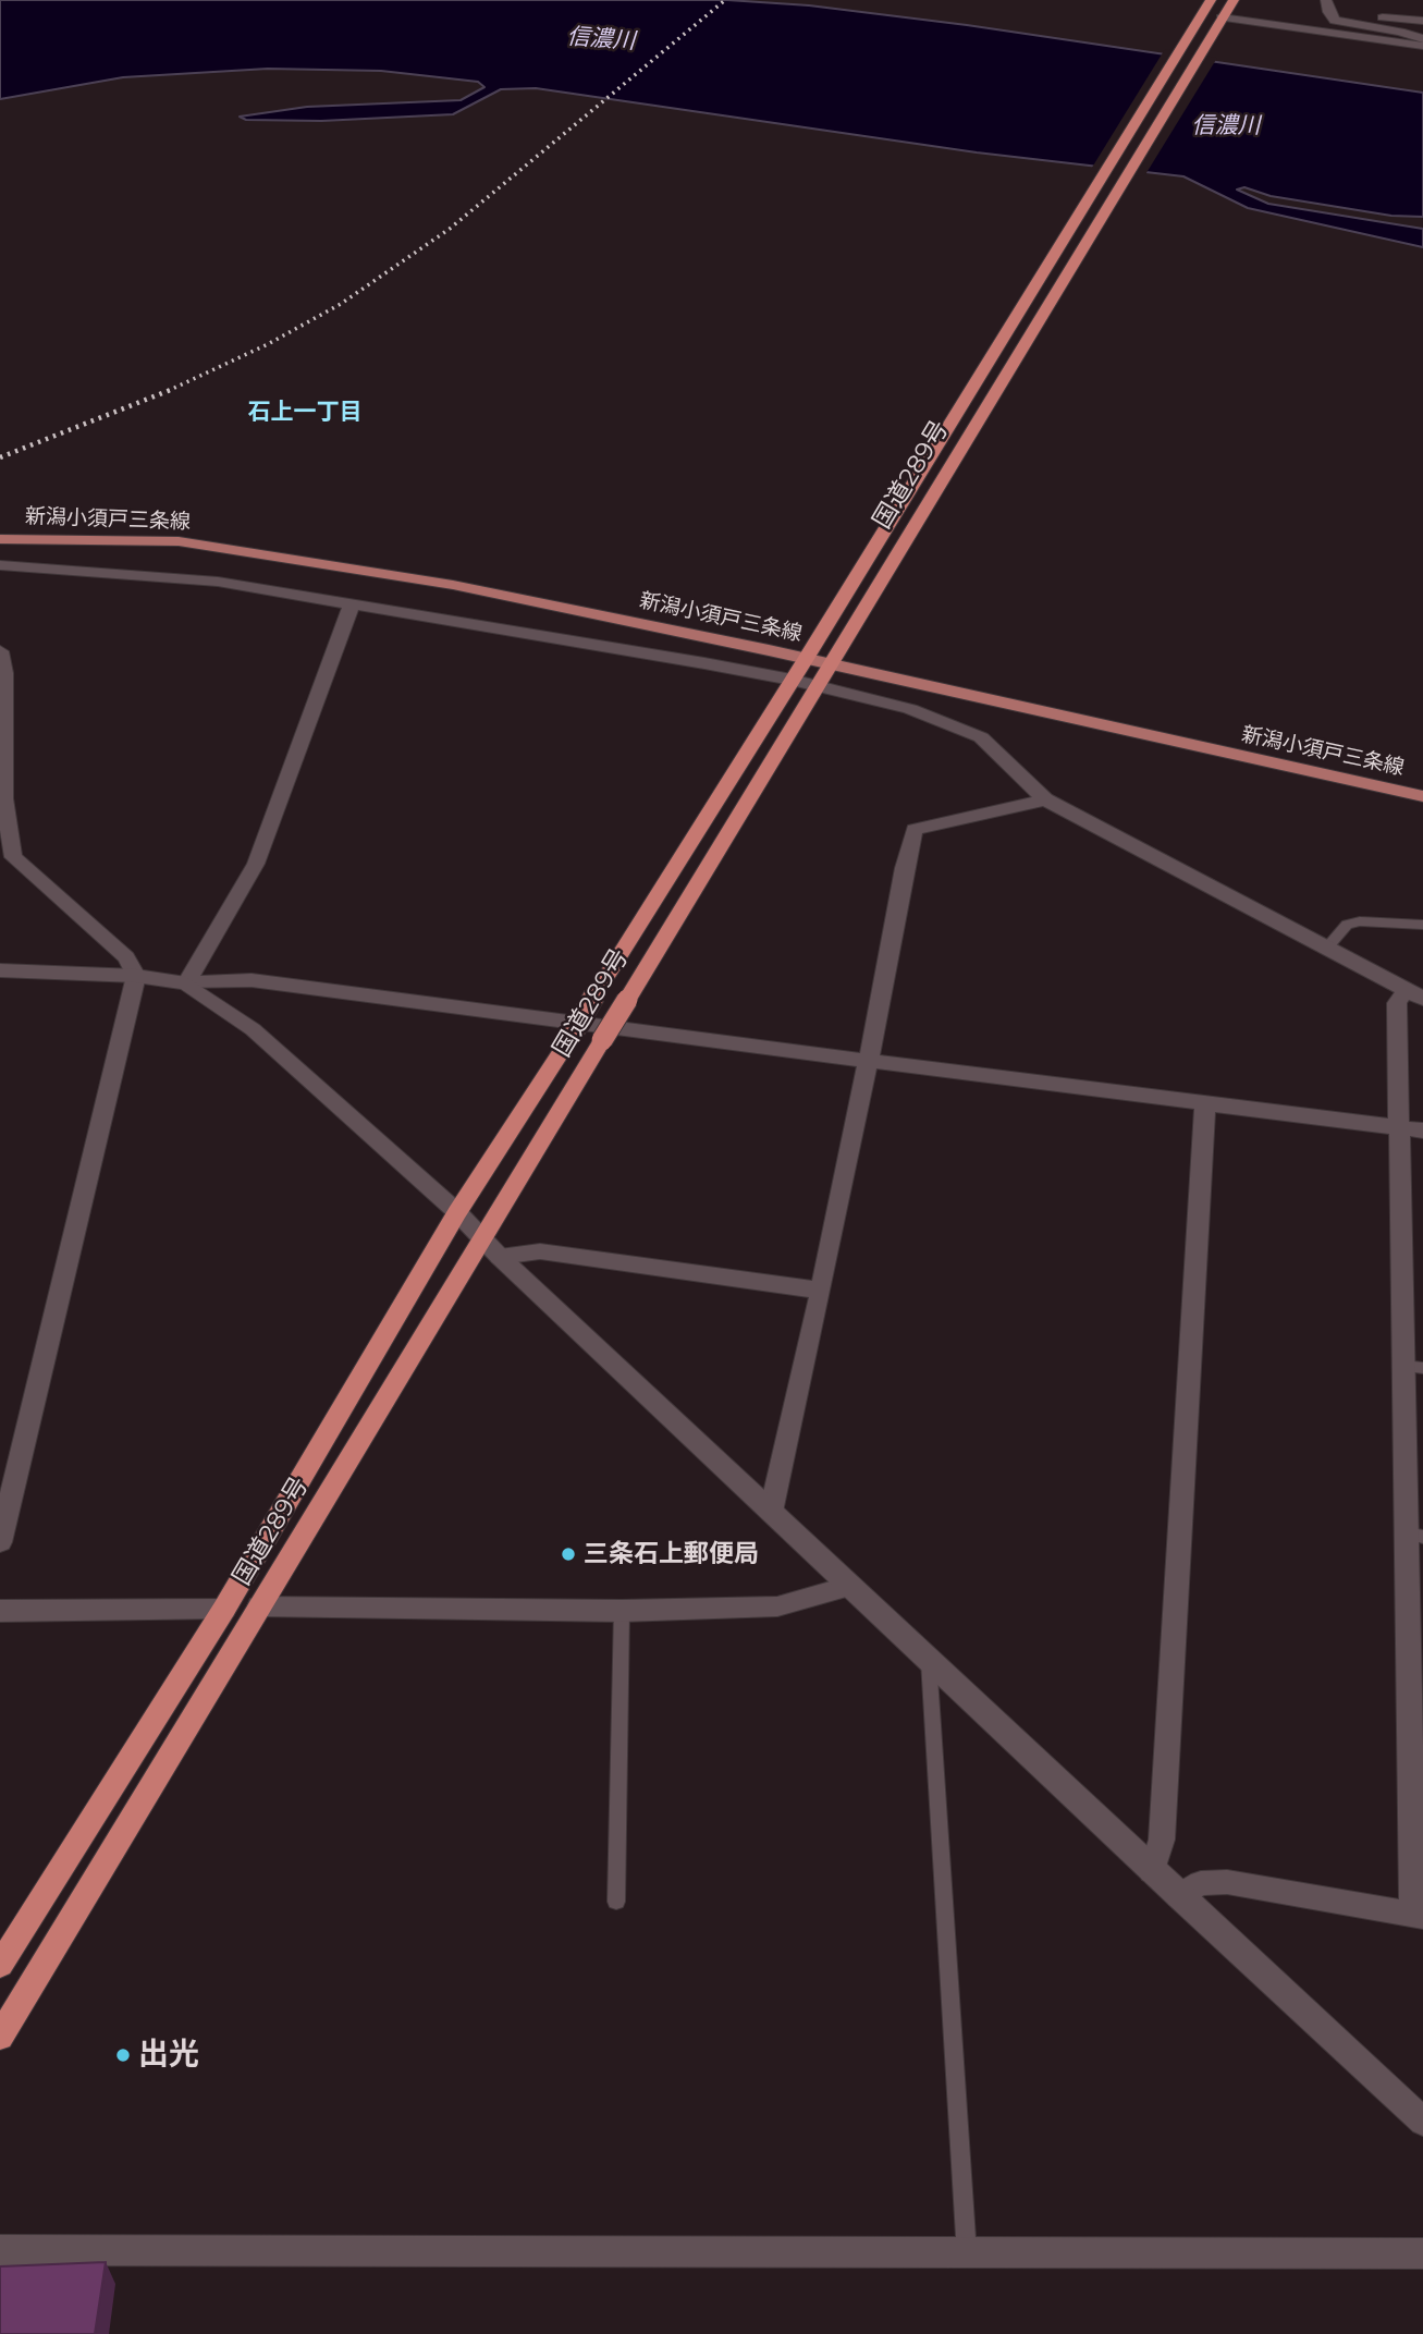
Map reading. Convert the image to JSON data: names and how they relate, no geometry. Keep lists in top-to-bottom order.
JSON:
{
  "streets": {
    "highway": ["国道289号"],
    "main road": ["新潟小須戸三条線"]
  },
  "crossings": [
    ["国道289号", "新潟小須戸三条線"]
  ],
  "districts": ["石上一丁目"],
  "water": ["信濃川"],
  "places": ["三条石上郵便局", "出光"]
}
